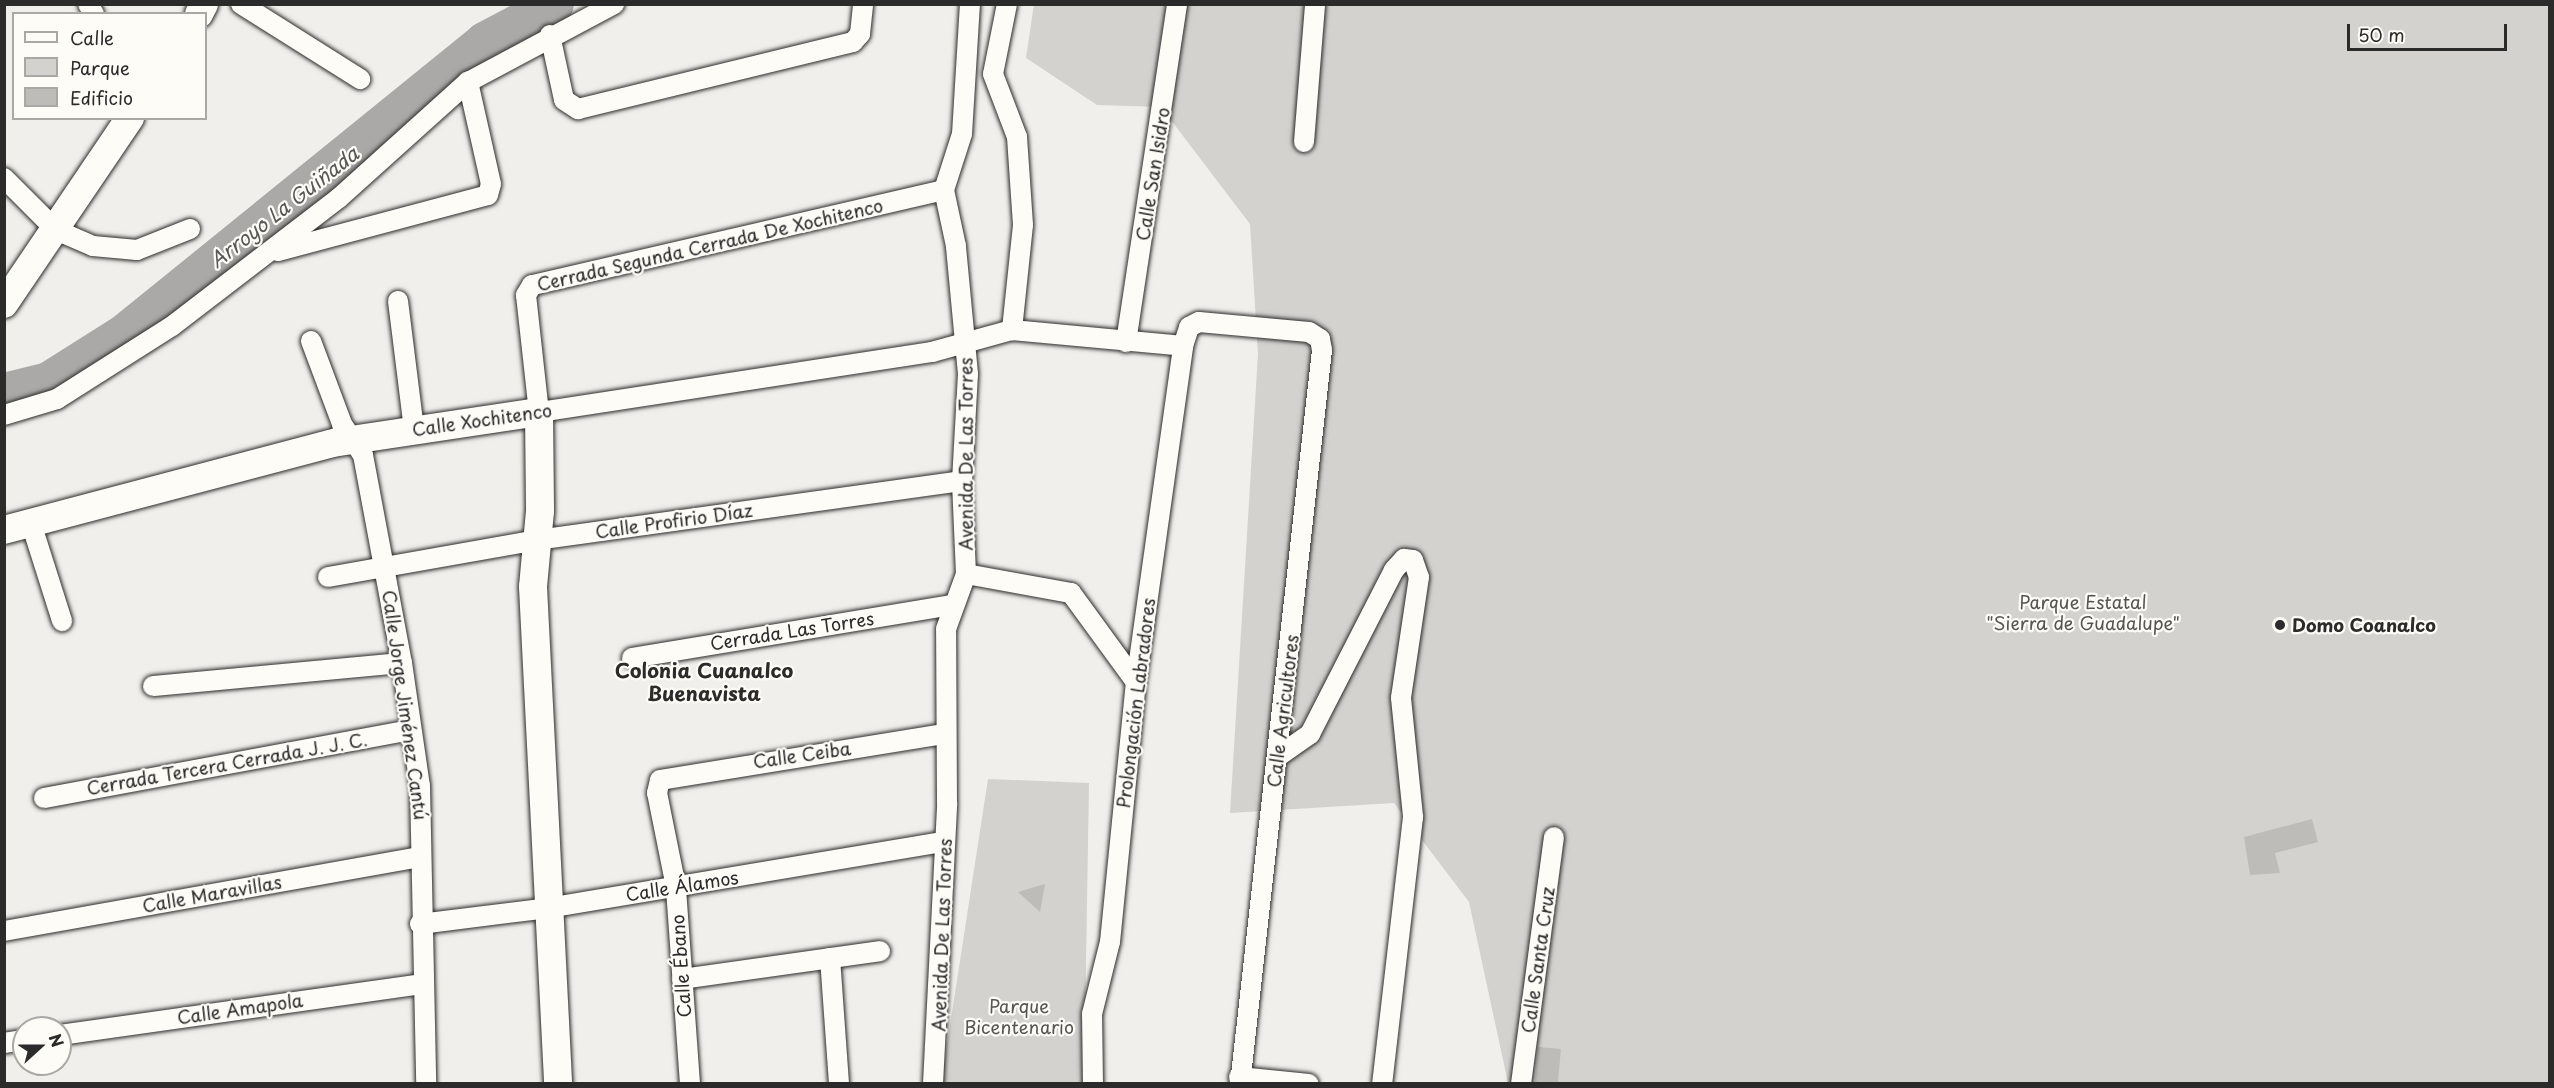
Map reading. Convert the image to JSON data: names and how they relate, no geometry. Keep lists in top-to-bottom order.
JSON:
{
  "streets": {
    "street": [
      "Calle San Isidro",
      "Cerrada Segunda Cerrada De Xochitenco",
      "Calle Xochitenco",
      "Avenida De Las Torres",
      "Calle Profirio Díaz",
      "Cerrada Las Torres",
      "Prolongación Labradores",
      "Calle Jorge Jiménez Cantú",
      "Calle Agricultores",
      "Calle Ceiba",
      "Cerrada Tercera Cerrada J. J. C.",
      "Calle Álamos",
      "Calle Maravillas",
      "Calle Santa Cruz",
      "Calle Ébano",
      "Calle Amapola"
    ]
  },
  "crossings": [
    ["Calle San Isidro", "Calle Xochitenco"],
    ["Cerrada Segunda Cerrada De Xochitenco", "Calle Xochitenco"],
    ["Cerrada Segunda Cerrada De Xochitenco", "Avenida De Las Torres"],
    ["Calle Xochitenco", "Avenida De Las Torres"],
    ["Calle Xochitenco", "Prolongación Labradores"],
    ["Calle Xochitenco", "Calle Jorge Jiménez Cantú"],
    ["Avenida De Las Torres", "Calle Profirio Díaz"],
    ["Avenida De Las Torres", "Cerrada Las Torres"],
    ["Avenida De Las Torres", "Calle Ceiba"],
    ["Avenida De Las Torres", "Calle Álamos"],
    ["Calle Profirio Díaz", "Calle Jorge Jiménez Cantú"],
    ["Prolongación Labradores", "Calle Agricultores"],
    ["Calle Jorge Jiménez Cantú", "Cerrada Tercera Cerrada J. J. C."],
    ["Calle Jorge Jiménez Cantú", "Calle Álamos"],
    ["Calle Jorge Jiménez Cantú", "Calle Maravillas"],
    ["Calle Jorge Jiménez Cantú", "Calle Amapola"],
    ["Calle Ceiba", "Calle Ébano"],
    ["Calle Álamos", "Calle Ébano"]
  ],
  "districts": ["Colonia Cuanalco Buenavista"],
  "water": ["Arroyo La Guiñada"],
  "parks": ["Parque Estatal \"Sierra de Guadalupe\"", "Parque Bicentenario"],
  "places": ["Domo Coanalco"],
  "legend": ["Calle", "Parque", "Edificio"],
  "scale_bar": "50 m",
  "north": "right"
}
